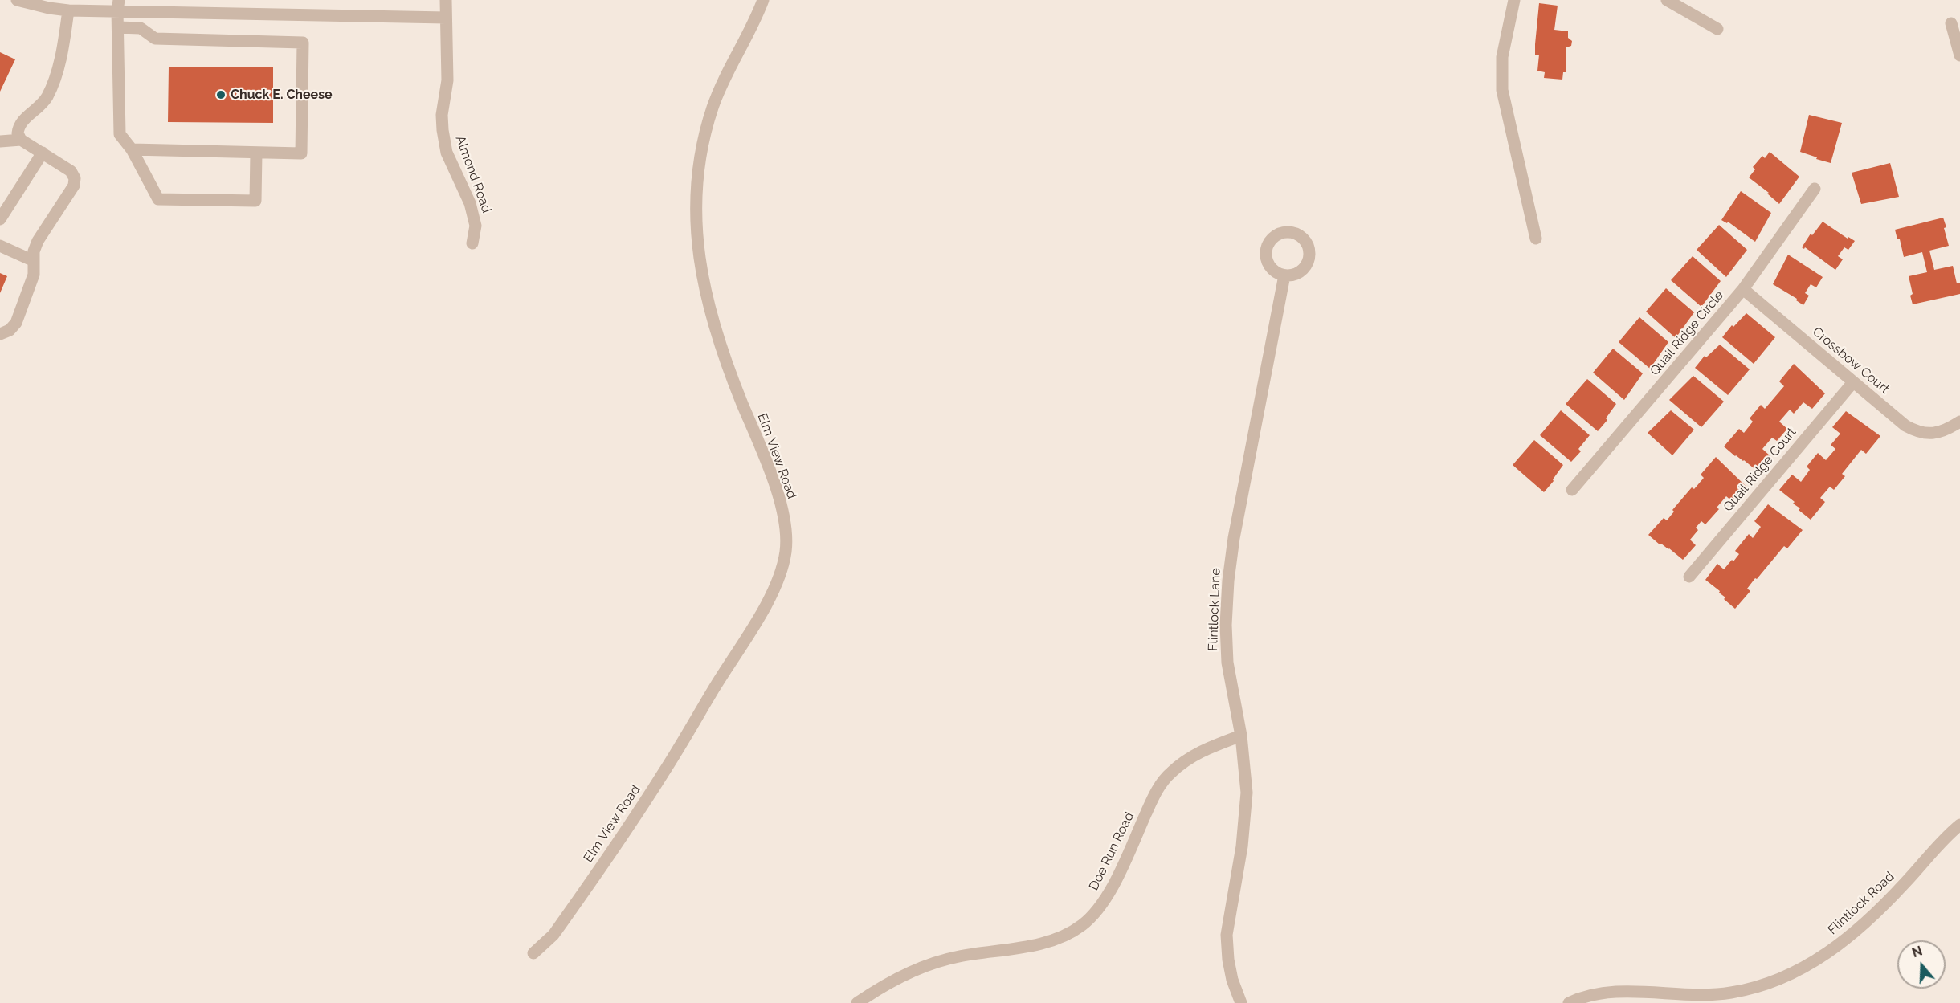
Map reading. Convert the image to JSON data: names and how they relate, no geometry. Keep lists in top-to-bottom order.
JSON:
{
  "streets": {
    "street": [
      "Almond Road",
      "Quail Ridge Circle",
      "Crossbow Court",
      "Elm View Road",
      "Quail Ridge Court",
      "Flintlock Lane",
      "Doe Run Road",
      "Flintlock Road"
    ]
  },
  "crossings": [
    ["Quail Ridge Circle", "Crossbow Court"],
    ["Crossbow Court", "Quail Ridge Court"],
    ["Flintlock Lane", "Doe Run Road"]
  ],
  "places": ["Chuck E. Cheese"],
  "north": "top"
}
